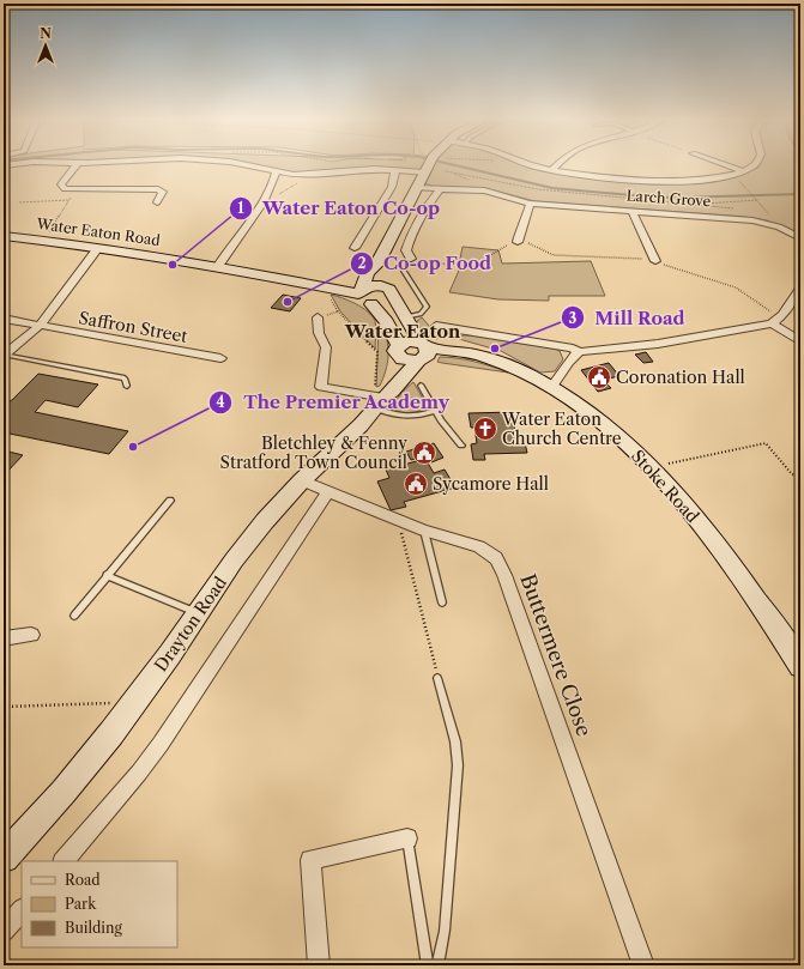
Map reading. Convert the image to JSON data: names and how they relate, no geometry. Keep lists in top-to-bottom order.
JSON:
{
  "streets": {
    "street": [
      "Larch Grove",
      "Water Eaton Road",
      "Saffron Street",
      "Stoke Road",
      "Drayton Road",
      "Buttermere Close"
    ]
  },
  "crossings": [
    ["Water Eaton Road", "Saffron Street"],
    ["Stoke Road", "Drayton Road"],
    ["Drayton Road", "Buttermere Close"]
  ],
  "districts": ["Water Eaton"],
  "places": {
    "other": [
      "Water Eaton Co-op",
      "Co-op Food",
      "Mill Road",
      "The Premier Academy"
    ],
    "public building": ["Coronation Hall", "Bletchley & Fenny Stratford Town Council", "Sycamore Hall"],
    "church": ["Water Eaton Church Centre"]
  },
  "legend": ["Road", "Park", "Building"],
  "north": "top"
}
